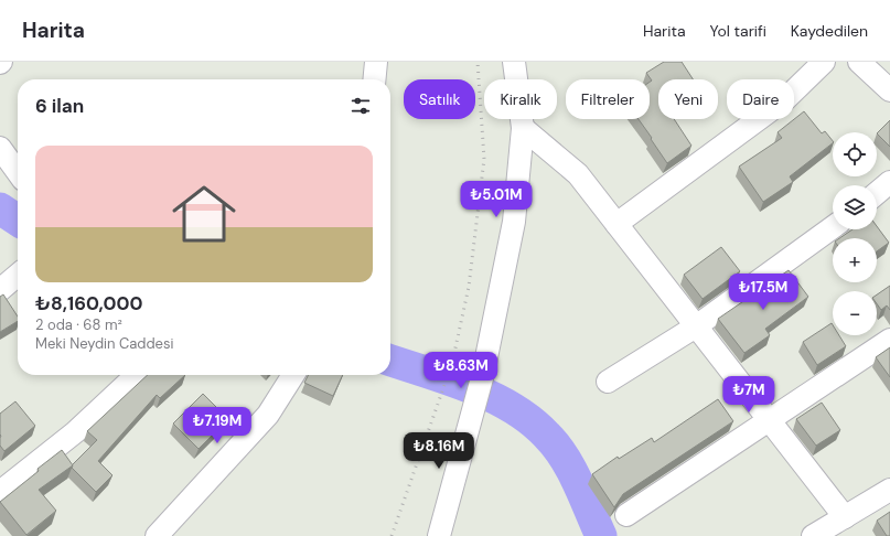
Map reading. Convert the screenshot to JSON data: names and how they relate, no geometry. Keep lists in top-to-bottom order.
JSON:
{
  "page": {
    "header": "Harita",
    "nav": ["Harita", "Yol tarifi", "Kaydedilen"],
    "chip": [
      "Satılık",
      "Kiralık",
      "Filtreler",
      "Yeni",
      "Daire"
    ],
    "heading": "6 ilan",
    "map_buttons": ["+", "−"],
    "list": [
      {
        "name": "₺8,160,000",
        "note": "2 oda · 68 m² · Meki Neydin Caddesi"
      }
    ],
    "price": [
      "₺5.01M",
      "₺17.5M",
      "₺8.63M",
      "₺7M",
      "₺7.19M",
      "₺8.16M"
    ]
  }
}
